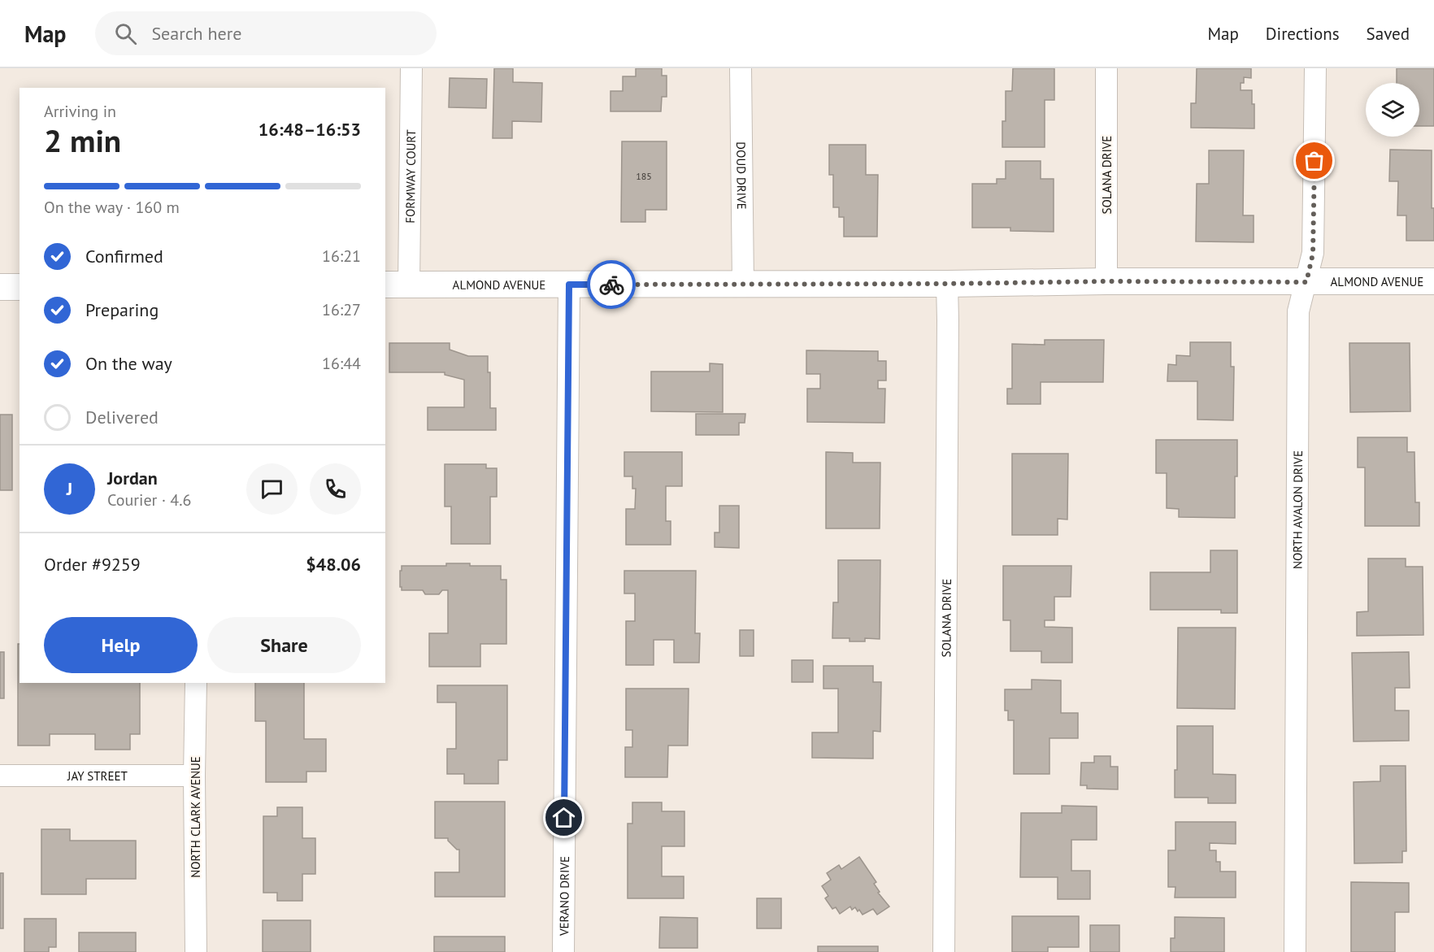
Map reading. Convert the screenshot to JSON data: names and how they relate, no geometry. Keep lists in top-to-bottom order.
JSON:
{
  "streets": {
    "street": [
      "SOLANA DRIVE",
      "DOUD DRIVE",
      "FORMWAY COURT",
      "ALMOND AVENUE",
      "NORTH AVALON DRIVE",
      "JAY STREET",
      "NORTH CLARK AVENUE",
      "VERANO DRIVE"
    ]
  },
  "crossings": [
    ["SOLANA DRIVE", "ALMOND AVENUE"],
    ["DOUD DRIVE", "ALMOND AVENUE"],
    ["FORMWAY COURT", "ALMOND AVENUE"],
    ["ALMOND AVENUE", "NORTH AVALON DRIVE"],
    ["ALMOND AVENUE", "VERANO DRIVE"],
    ["JAY STREET", "NORTH CLARK AVENUE"]
  ],
  "house_numbers": ["185"],
  "page": {
    "header": "Map",
    "search": "Search here",
    "nav": ["Map", "Directions", "Saved"],
    "heading": ["2 min", "Arriving in", "16:48–16:53"],
    "panel": [
      "Jordan",
      "Courier · 4.6",
      "Order #9259",
      "$48.06"
    ],
    "bar": "On the way · 160 m",
    "list": [
      ["Confirmed", "16:21"],
      ["Preparing", "16:27"],
      ["On the way", "16:44"],
      "Delivered"
    ],
    "round": "J",
    "buttons": ["Help", "Share"]
  }
}
